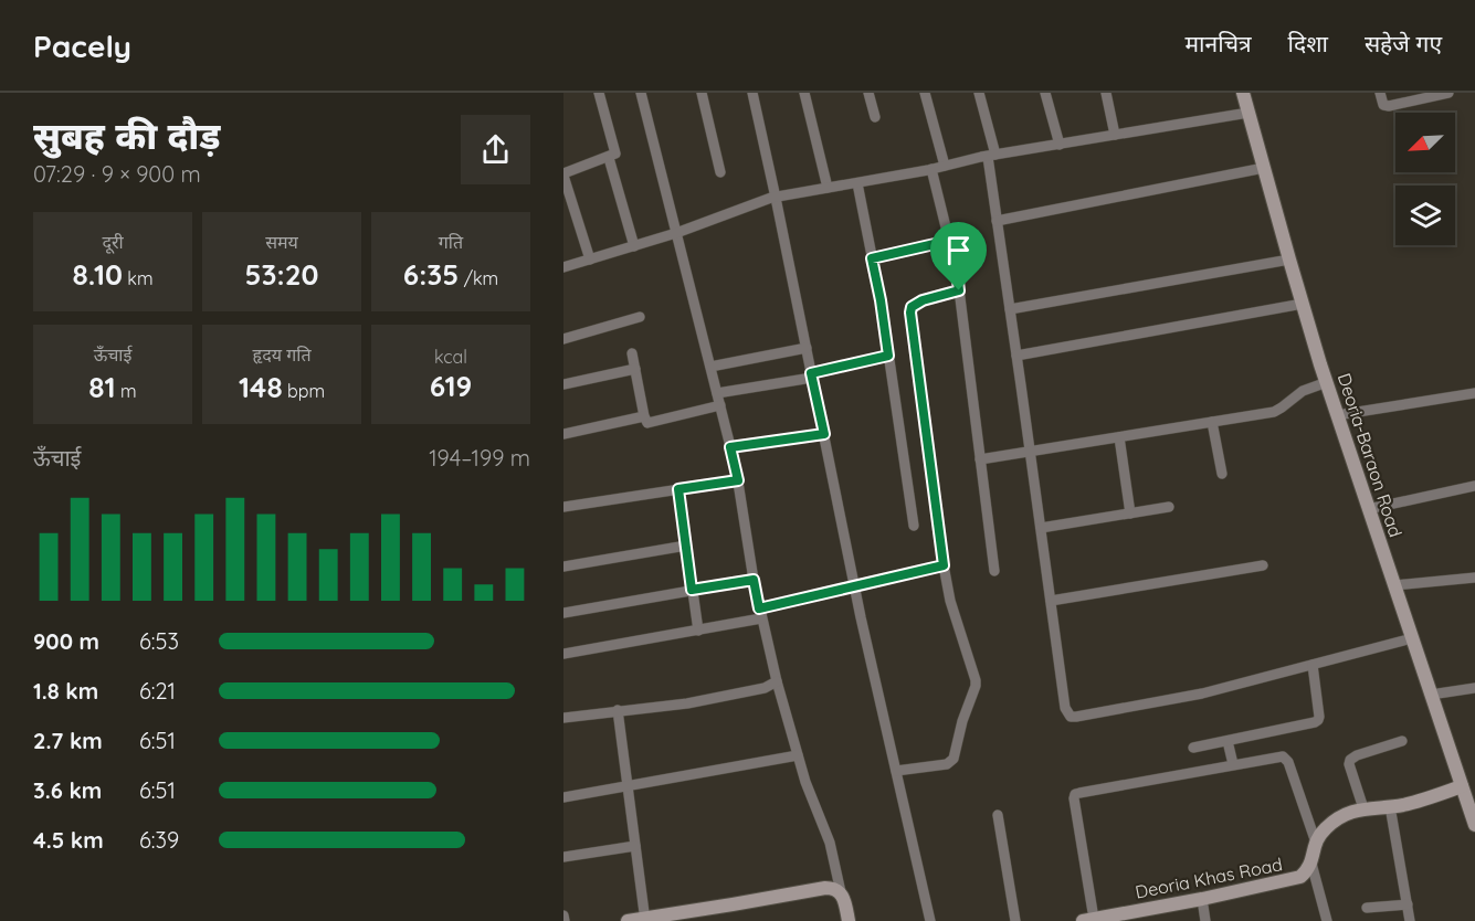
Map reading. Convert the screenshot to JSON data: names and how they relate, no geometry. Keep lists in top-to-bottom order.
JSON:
{
  "streets": {
    "street": ["Deoria-Baraon Road", "Deoria Khas Road"]
  },
  "north": "bottom left",
  "page": {
    "header": "Pacely",
    "nav": ["मानचित्र", "दिशा", "सहेजे गए"],
    "heading": ["सुबह की दौड़", "07:29 · 9 × 900 m"],
    "stats": [
      ["दूरी", "8.10 km"],
      ["समय", "53:20"],
      ["गति", "6:35 /km"],
      ["ऊँचाई", "81 m"],
      ["हृदय गति", "148 bpm"],
      ["kcal", "619"]
    ],
    "chart": ["ऊँचाई", "194–199 m"],
    "list": [
      {
        "name": "900 m",
        "note": "6:53"
      },
      {
        "name": "1.8 km",
        "note": "6:21"
      },
      {
        "name": "2.7 km",
        "note": "6:51"
      },
      {
        "name": "3.6 km",
        "note": "6:51"
      },
      {
        "name": "4.5 km",
        "note": "6:39"
      }
    ]
  }
}
